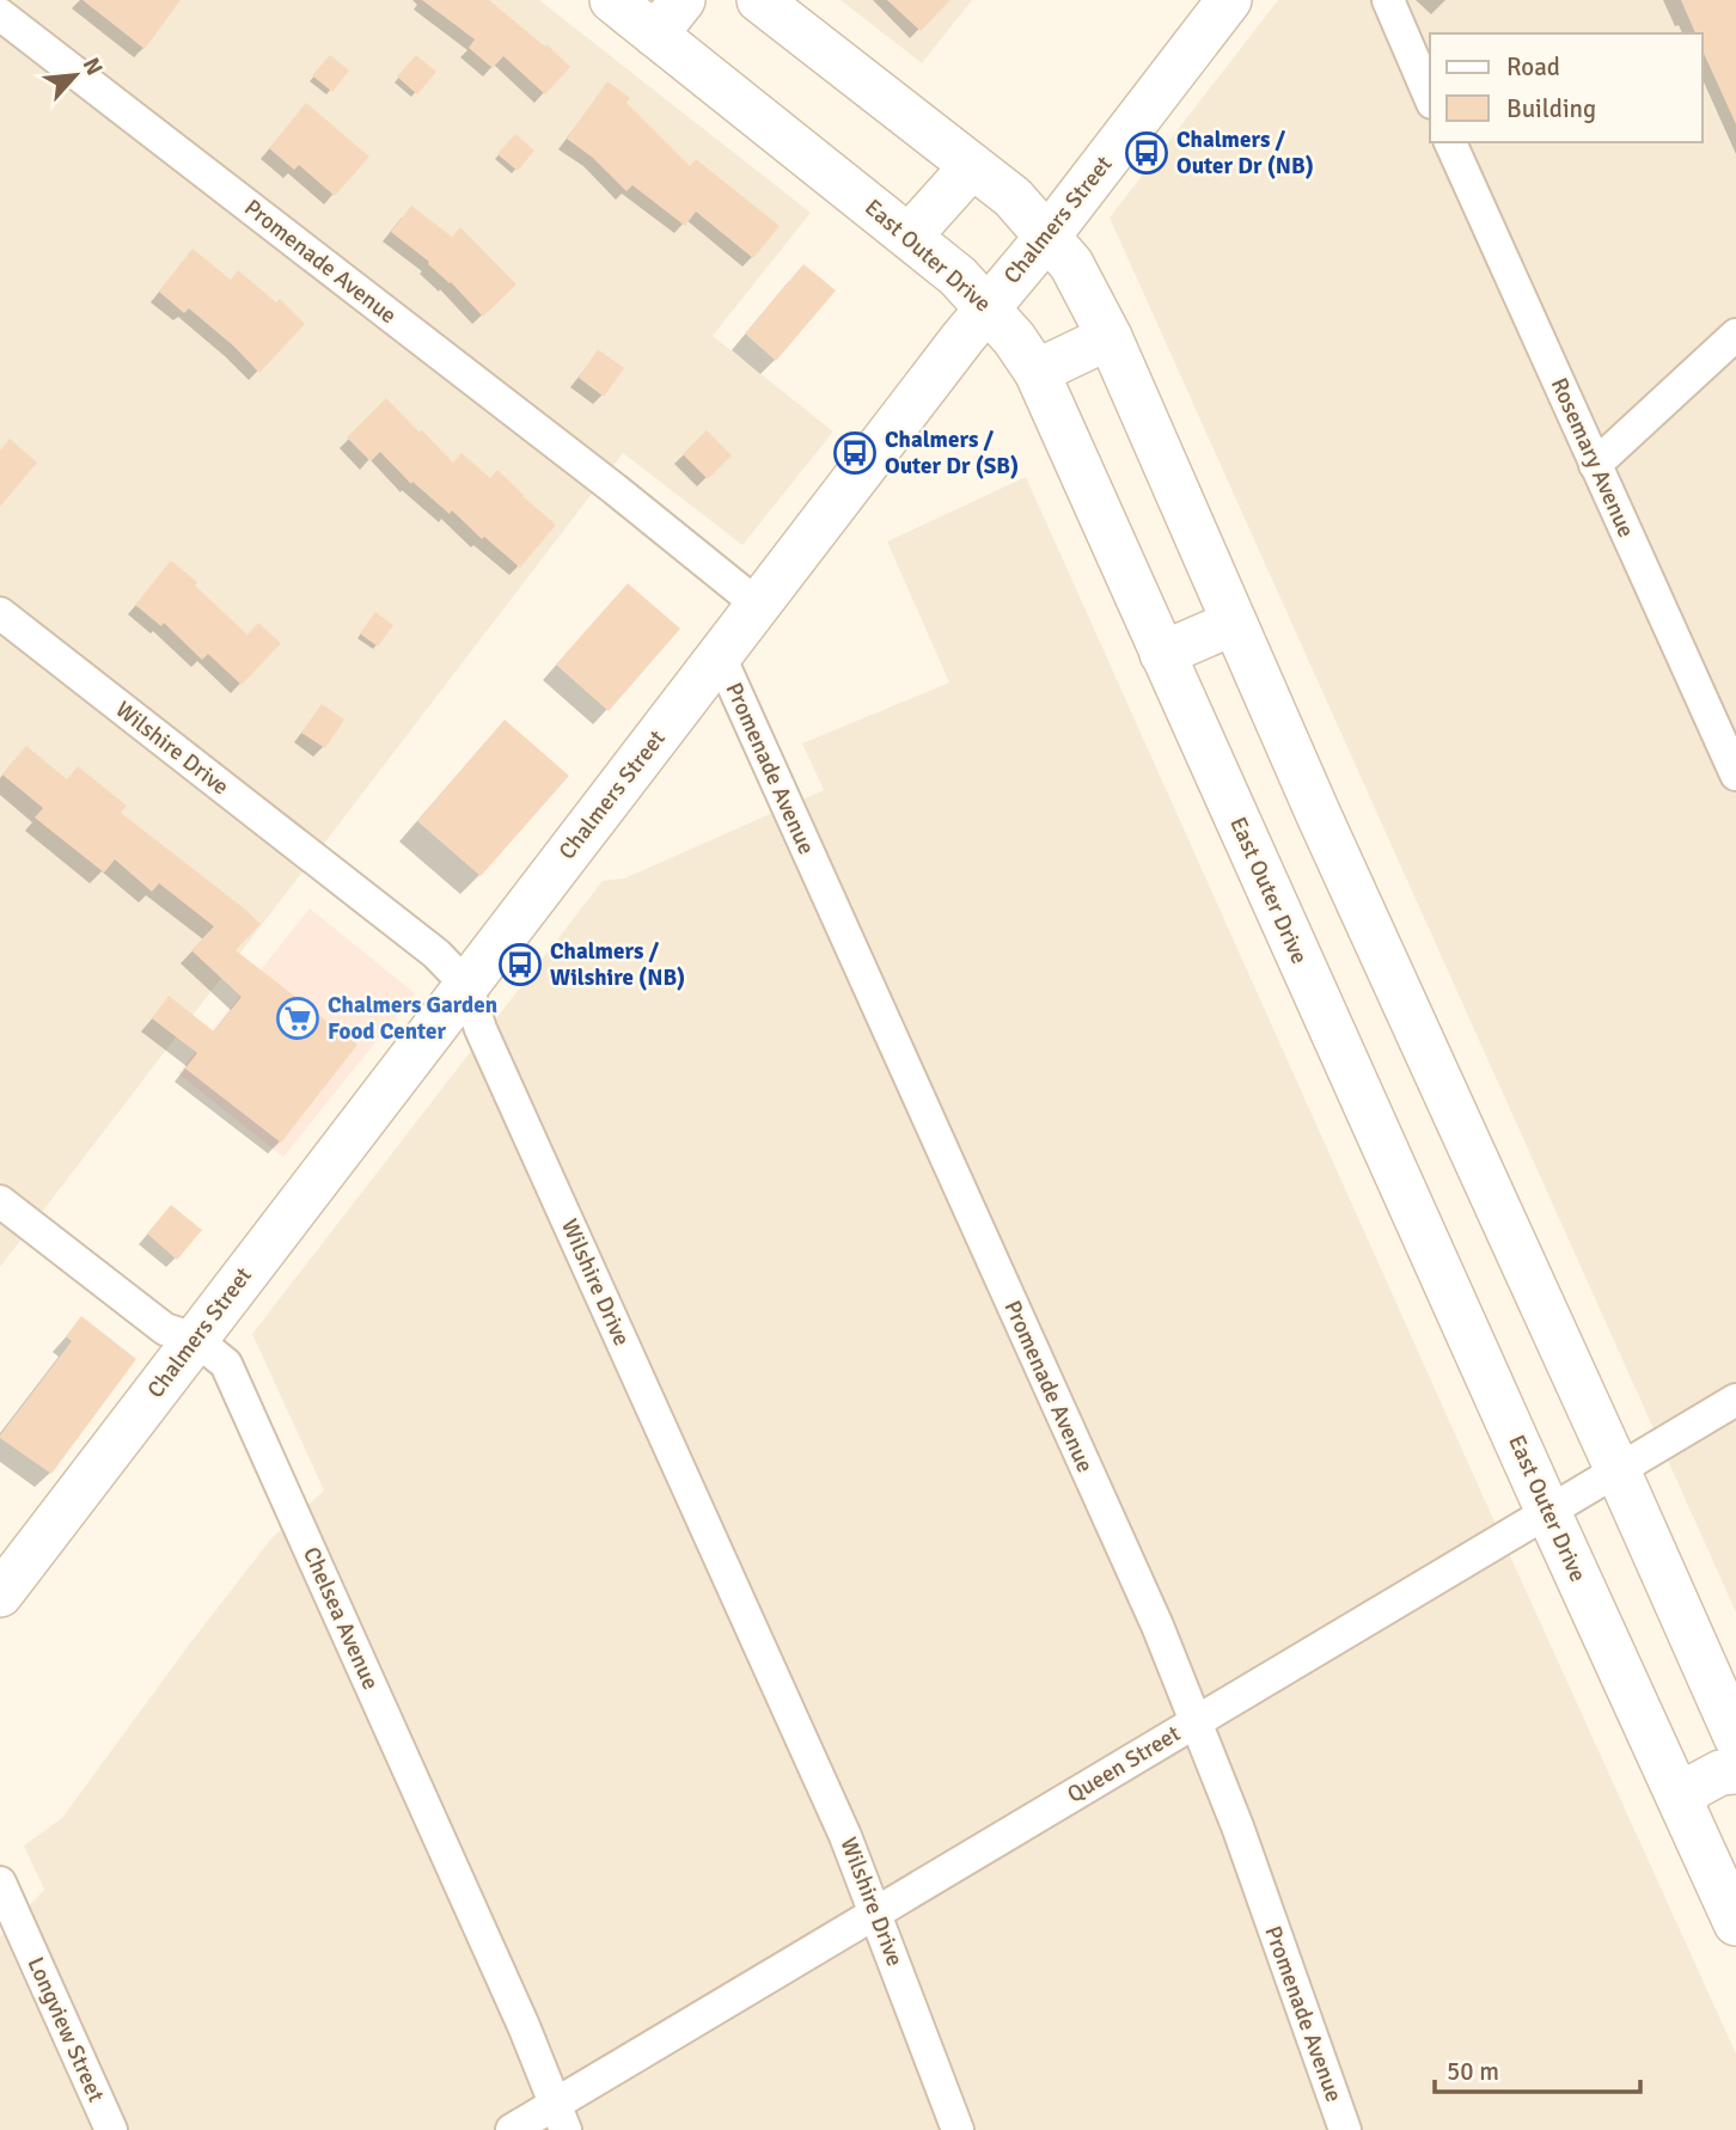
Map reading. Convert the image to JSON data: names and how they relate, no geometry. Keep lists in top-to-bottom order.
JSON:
{
  "streets": {
    "street": [
      "Chalmers Street",
      "East Outer Drive",
      "Promenade Avenue",
      "Rosemary Avenue",
      "Wilshire Drive",
      "Chelsea Avenue",
      "Queen Street",
      "Longview Street"
    ]
  },
  "crossings": [
    ["Chalmers Street", "East Outer Drive"],
    ["Chalmers Street", "Promenade Avenue"],
    ["Chalmers Street", "Wilshire Drive"],
    ["Chalmers Street", "Chelsea Avenue"],
    ["East Outer Drive", "Queen Street"],
    ["Promenade Avenue", "Queen Street"],
    ["Wilshire Drive", "Queen Street"],
    ["Chelsea Avenue", "Queen Street"]
  ],
  "places": {
    "bus stop": ["Chalmers / Outer Dr (NB)", "Chalmers / Outer Dr (SB)", "Chalmers / Wilshire (NB)"],
    "supermarket": ["Chalmers Garden Food Center"]
  },
  "legend": ["Road", "Building"],
  "scale_bar": "50 m",
  "north": "top right"
}
